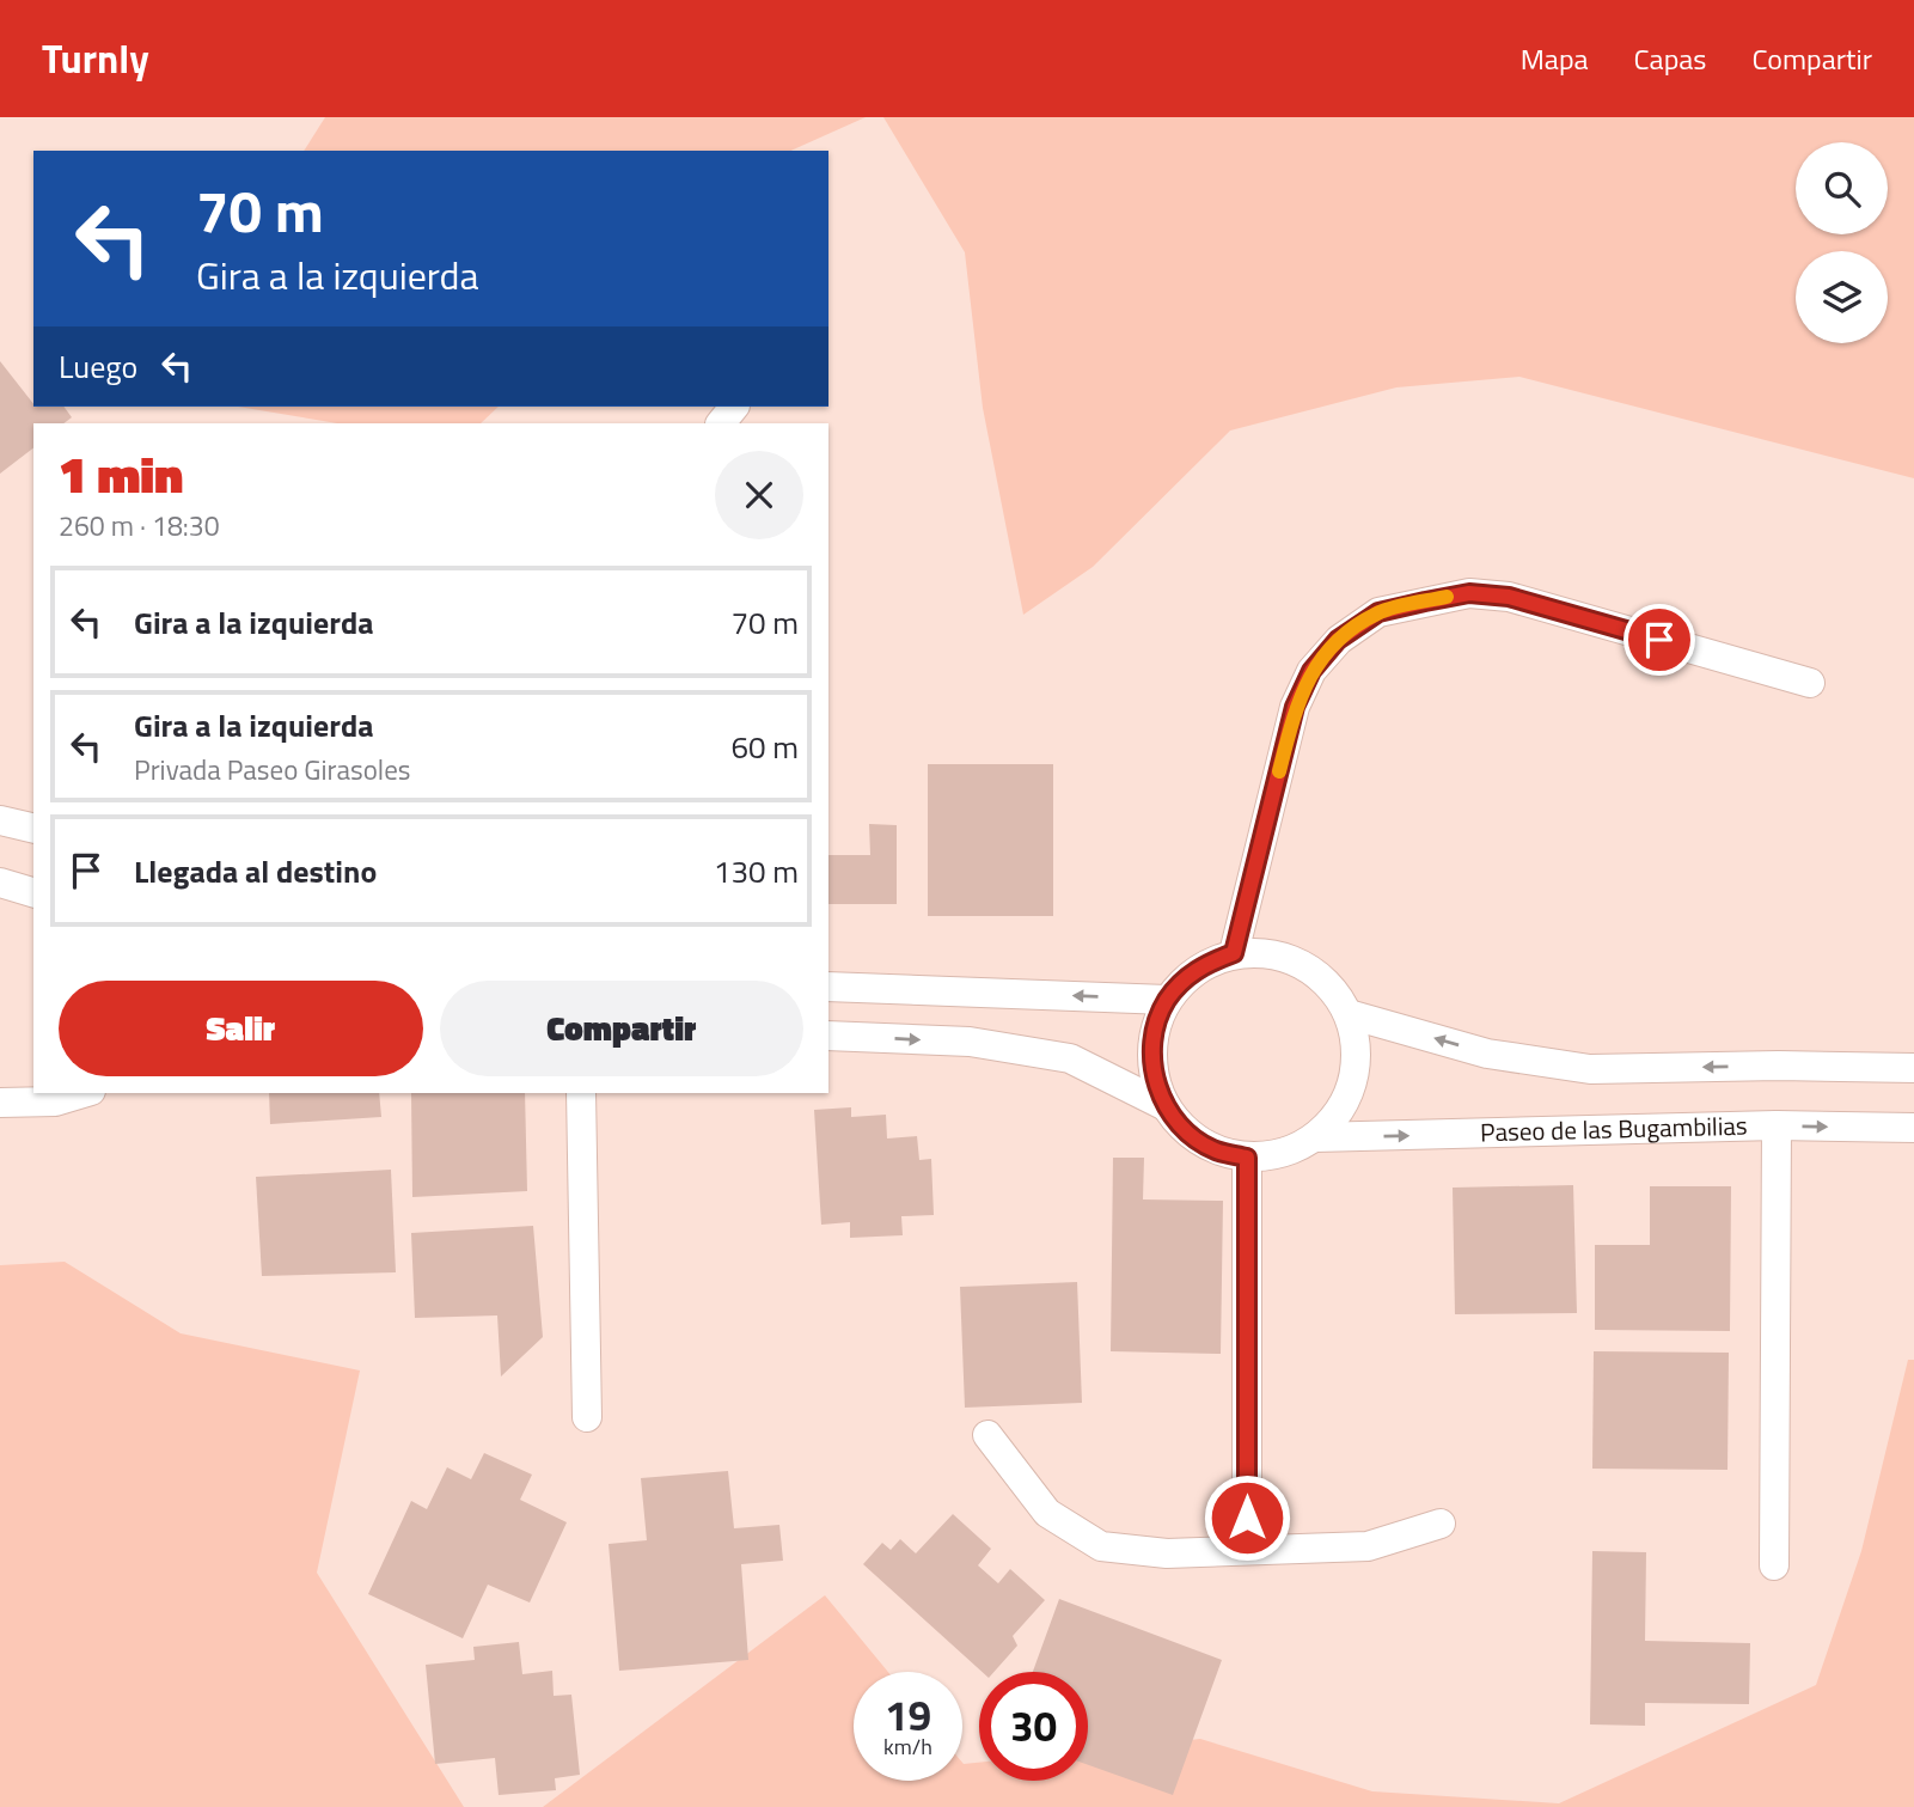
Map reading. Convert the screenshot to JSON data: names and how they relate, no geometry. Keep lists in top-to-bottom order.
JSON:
{
  "streets": {
    "street": ["Paseo de las Bugambilias"]
  },
  "page": {
    "header": "Turnly",
    "nav": ["Mapa", "Capas", "Compartir"],
    "turn": ["70 m", "Gira a la izquierda"],
    "then": "Luego",
    "heading": ["1 min", "260 m · 18:30"],
    "list": [
      {
        "name": "Gira a la izquierda",
        "value": "70 m"
      },
      {
        "name": "Gira a la izquierda",
        "note": "Privada Paseo Girasoles",
        "value": "60 m"
      },
      {
        "name": "Llegada al destino",
        "value": "130 m"
      }
    ],
    "buttons": ["Salir", "Compartir"],
    "speed": "19 km/h",
    "limit": "30"
  }
}
